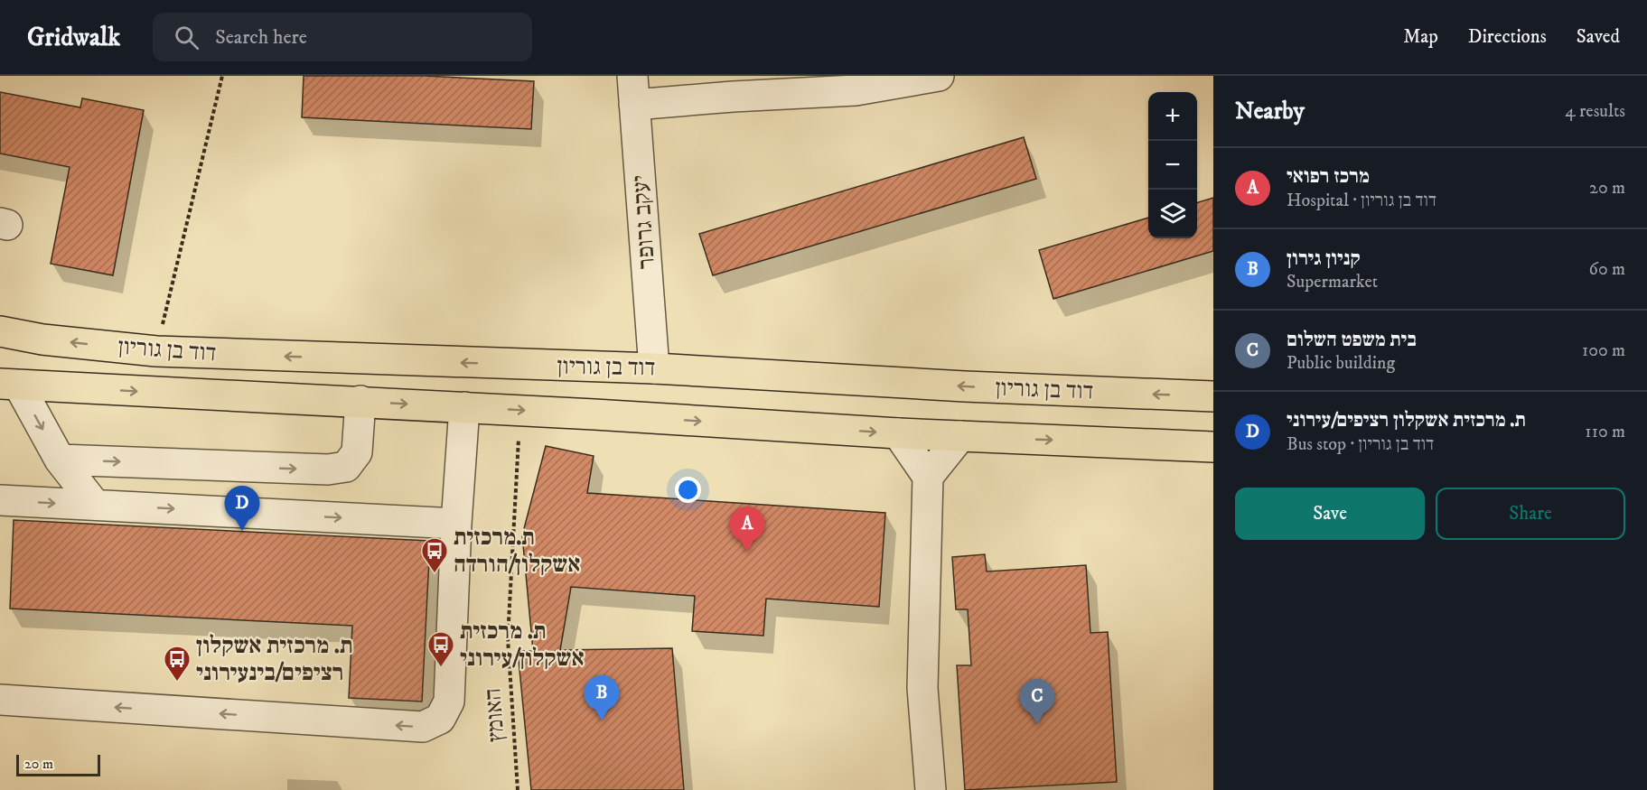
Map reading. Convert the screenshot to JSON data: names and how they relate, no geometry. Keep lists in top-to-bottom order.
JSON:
{
  "streets": {
    "main road": ["דוד בן גוריון"],
    "street": ["יעקב גרופר"],
    "path": ["האומץ"]
  },
  "crossings": [
    ["יעקב גרופר", "דוד בן גוריון"],
    ["דוד בן גוריון", "האומץ"]
  ],
  "places": {
    "bus stop": ["ת.מרכזית אשקלון/הורדה", "ת. מרכזית אשקלון/עירוני", "ת. מרכזית אשקלון רציפים/בינעירוני"]
  },
  "scale_bar": "20 m",
  "page": {
    "header": "Gridwalk",
    "search": "Search here",
    "nav": ["Map", "Directions", "Saved"],
    "heading": ["Nearby", "4 results"],
    "map_buttons": ["+", "−"],
    "list": [
      {
        "mark": "A",
        "name": "מרכז רפואי",
        "note": "Hospital · דוד בן גוריון",
        "value": "20 m"
      },
      {
        "mark": "B",
        "name": "קניון גירון",
        "note": "Supermarket",
        "value": "60 m"
      },
      {
        "mark": "C",
        "name": "בית משפט השלום",
        "note": "Public building",
        "value": "100 m"
      },
      {
        "mark": "D",
        "name": "ת. מרכזית אשקלון רציפים/עירוני",
        "note": "Bus stop · דוד בן גוריון",
        "value": "110 m"
      }
    ],
    "buttons": ["Save", "Share"],
    "pins": [
      "D",
      "A",
      "B",
      "C"
    ],
    "scale": "20 m"
  }
}
